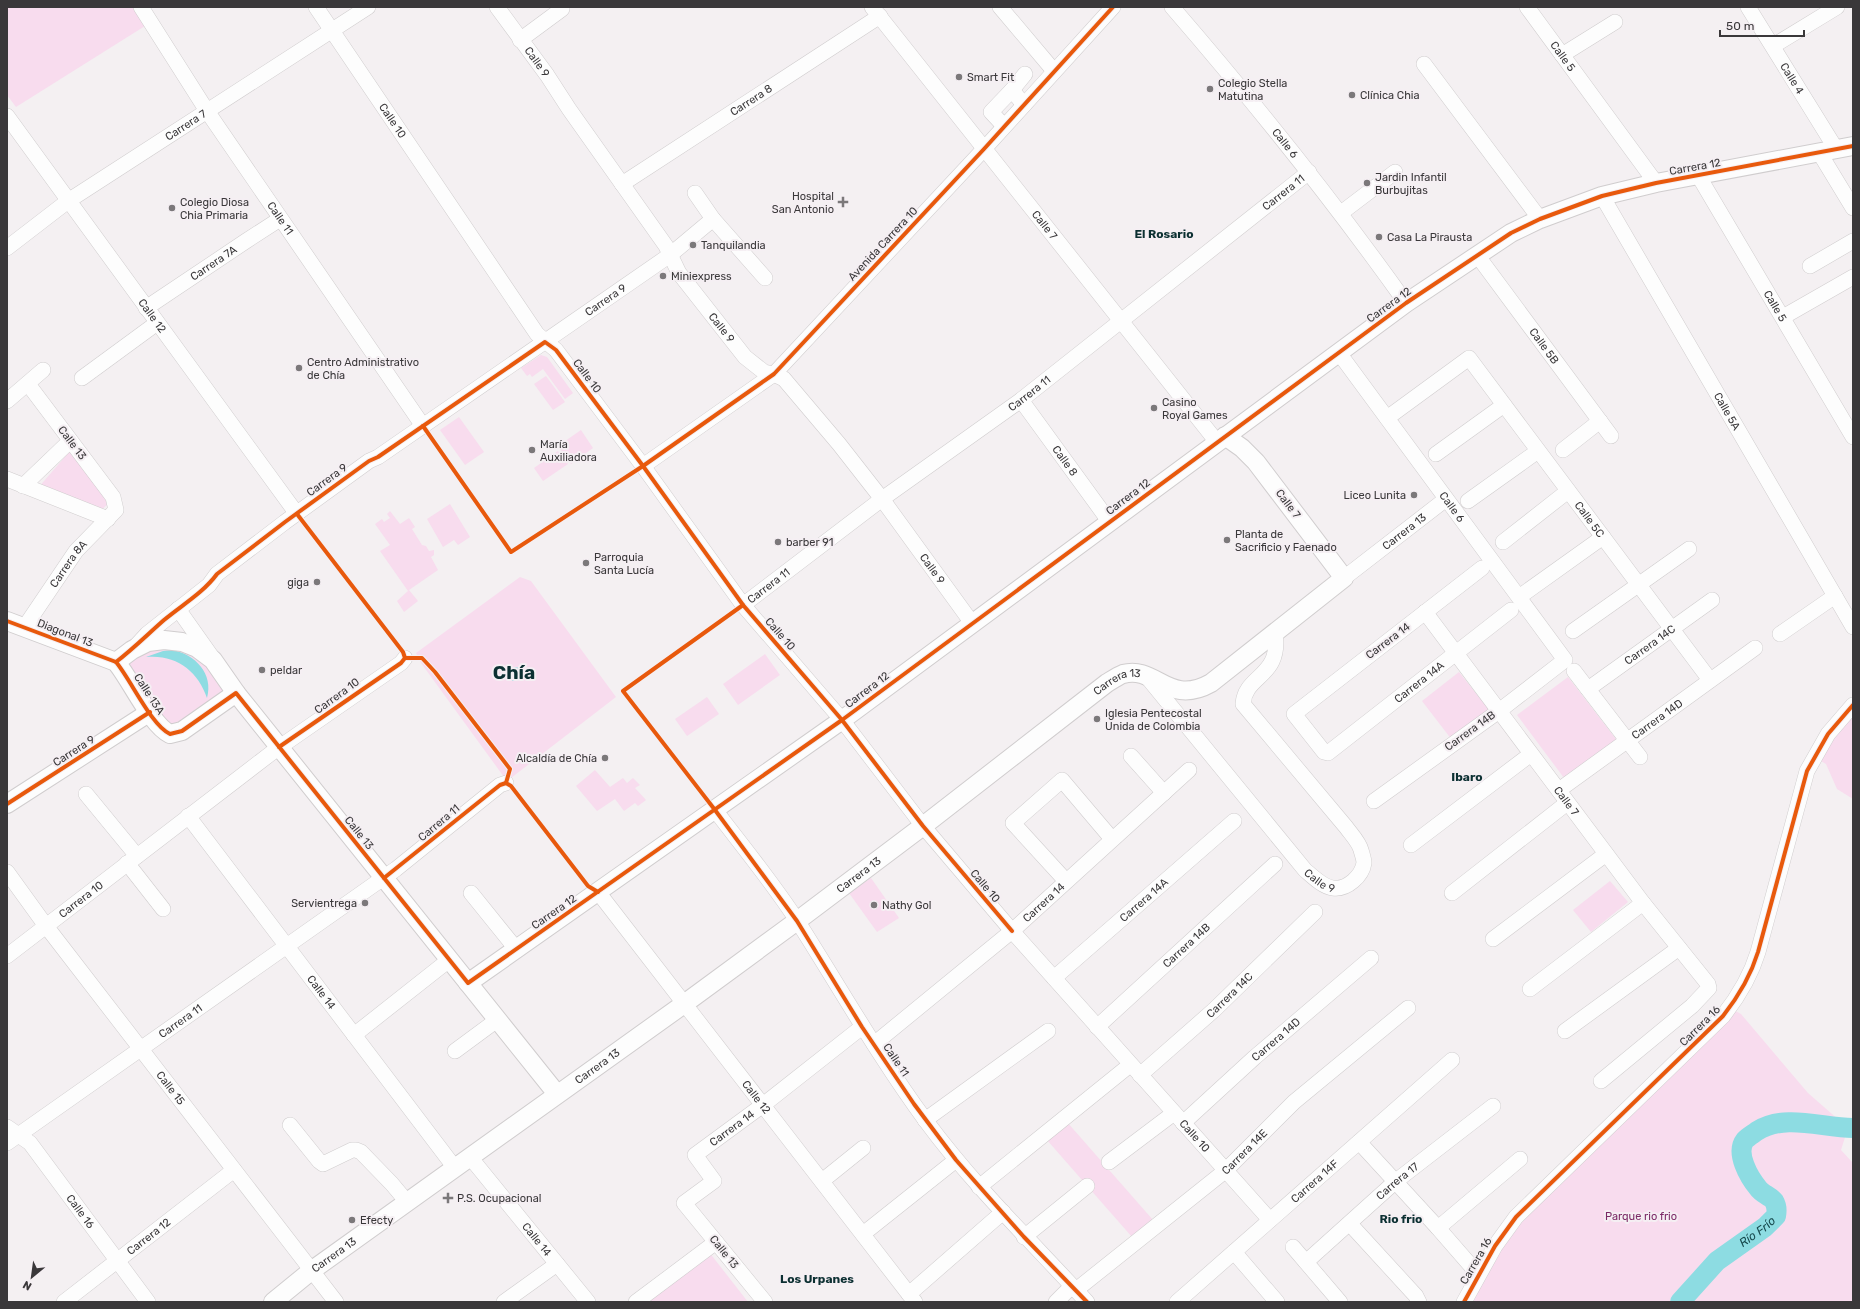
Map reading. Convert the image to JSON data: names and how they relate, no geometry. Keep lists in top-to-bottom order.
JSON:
{
  "streets": {
    "main road": [
      "Carrera 12",
      "Calle 7",
      "Carrera 9",
      "Calle 13",
      "Carrera 13",
      "Diagonal 13",
      "Calle 13A"
    ],
    "street": [
      "Calle 5",
      "Calle 9",
      "Calle 4",
      "Carrera 8",
      "Calle 10",
      "Carrera 7",
      "Calle 6",
      "Carrera 11",
      "Calle 11",
      "Avenida Carrera 10",
      "Carrera 7A",
      "Calle 12",
      "Calle 5B",
      "Calle 5A",
      "Calle 8",
      "Calle 5C",
      "Carrera 8A",
      "Carrera 14",
      "Carrera 14C",
      "Carrera 14A",
      "Carrera 10",
      "Carrera 14D",
      "Carrera 14B",
      "Calle 14",
      "Carrera 16",
      "Calle 15",
      "Carrera 14E",
      "Carrera 14F",
      "Carrera 17",
      "Calle 16"
    ]
  },
  "crossings": [
    ["Calle 5", "Carrera 12"],
    ["Calle 9", "Carrera 8"],
    ["Calle 9", "Carrera 12"],
    ["Calle 9", "Carrera 11"],
    ["Calle 9", "Avenida Carrera 10"],
    ["Calle 9", "Carrera 9"],
    ["Calle 9", "Carrera 13"],
    ["Calle 4", "Carrera 12"],
    ["Carrera 8", "Calle 7"],
    ["Calle 10", "Carrera 7"],
    ["Calle 10", "Carrera 12"],
    ["Calle 10", "Carrera 11"],
    ["Calle 10", "Avenida Carrera 10"],
    ["Calle 10", "Carrera 9"],
    ["Calle 10", "Carrera 13"],
    ["Calle 10", "Carrera 14"],
    ["Calle 10", "Carrera 14C"],
    ["Calle 10", "Carrera 14A"],
    ["Calle 10", "Carrera 14D"],
    ["Calle 10", "Carrera 14B"],
    ["Calle 10", "Carrera 14E"],
    ["Calle 10", "Carrera 14F"],
    ["Carrera 7", "Calle 11"],
    ["Carrera 7", "Calle 12"],
    ["Calle 6", "Carrera 12"],
    ["Calle 6", "Carrera 11"],
    ["Calle 6", "Calle 5C"],
    ["Calle 6", "Carrera 13"],
    ["Calle 6", "Carrera 14C"],
    ["Calle 6", "Carrera 14D"],
    ["Calle 6", "Carrera 14B"],
    ["Carrera 12", "Calle 11"],
    ["Carrera 12", "Calle 7"],
    ["Carrera 12", "Calle 12"],
    ["Carrera 12", "Calle 5B"],
    ["Carrera 12", "Calle 5A"],
    ["Carrera 12", "Calle 13"],
    ["Carrera 12", "Calle 8"],
    ["Carrera 12", "Calle 15"],
    ["Carrera 12", "Calle 16"],
    ["Carrera 11", "Calle 7"],
    ["Carrera 11", "Calle 13"],
    ["Carrera 11", "Calle 8"],
    ["Carrera 11", "Calle 14"],
    ["Carrera 11", "Calle 15"],
    ["Carrera 11", "Calle 16"],
    ["Calle 11", "Carrera 7A"],
    ["Calle 11", "Carrera 9"],
    ["Calle 11", "Carrera 13"],
    ["Calle 11", "Carrera 14"],
    ["Calle 11", "Carrera 14C"],
    ["Calle 11", "Carrera 14E"],
    ["Calle 7", "Avenida Carrera 10"],
    ["Calle 7", "Carrera 13"],
    ["Calle 7", "Carrera 14"],
    ["Calle 7", "Carrera 14A"],
    ["Calle 7", "Carrera 14D"],
    ["Calle 7", "Carrera 14B"],
    ["Carrera 7A", "Calle 12"],
    ["Carrera 9", "Calle 12"],
    ["Carrera 9", "Calle 13"],
    ["Carrera 9", "Calle 13A"],
    ["Calle 12", "Carrera 13"],
    ["Calle 12", "Carrera 14"],
    ["Calle 13", "Carrera 13"],
    ["Calle 13", "Carrera 8A"],
    ["Calle 13", "Diagonal 13"],
    ["Calle 13", "Carrera 14"],
    ["Calle 13", "Calle 13A"],
    ["Calle 13", "Carrera 10"],
    ["Calle 5C", "Carrera 14C"],
    ["Calle 5C", "Carrera 14D"],
    ["Carrera 13", "Calle 14"],
    ["Carrera 13", "Calle 15"],
    ["Carrera 8A", "Diagonal 13"],
    ["Diagonal 13", "Calle 13A"],
    ["Carrera 14", "Carrera 14A"],
    ["Carrera 10", "Calle 14"],
    ["Carrera 10", "Calle 15"]
  ],
  "districts": [
    "El Rosario",
    "Chía",
    "Ibaro",
    "Rio frio",
    "Los Urpanes"
  ],
  "water": ["Río Frío"],
  "parks": ["Parque rio frio"],
  "places": {
    "other": [
      "Smart Fit",
      "Colegio Stella Matutina",
      "Clínica Chia",
      "Jardin Infantil Burbujitas",
      "Colegio Diosa Chia Primaria",
      "Casa La Pirausta",
      "Tanquilandia",
      "Miniexpress",
      "Centro Administrativo de Chía",
      "Casino Royal Games",
      "María Auxiliadora",
      "Liceo Lunita",
      "Planta de Sacrificio y Faenado",
      "barber 91",
      "Parroquia Santa Lucía",
      "giga",
      "peldar",
      "Iglesia Pentecostal Unida de Colombia",
      "Alcaldía de Chía",
      "Servientrega",
      "Nathy Gol",
      "Efecty"
    ],
    "health": ["Hospital San Antonio", "P.S. Ocupacional"]
  },
  "scale_bar": "50 m",
  "north": "bottom left"
}
